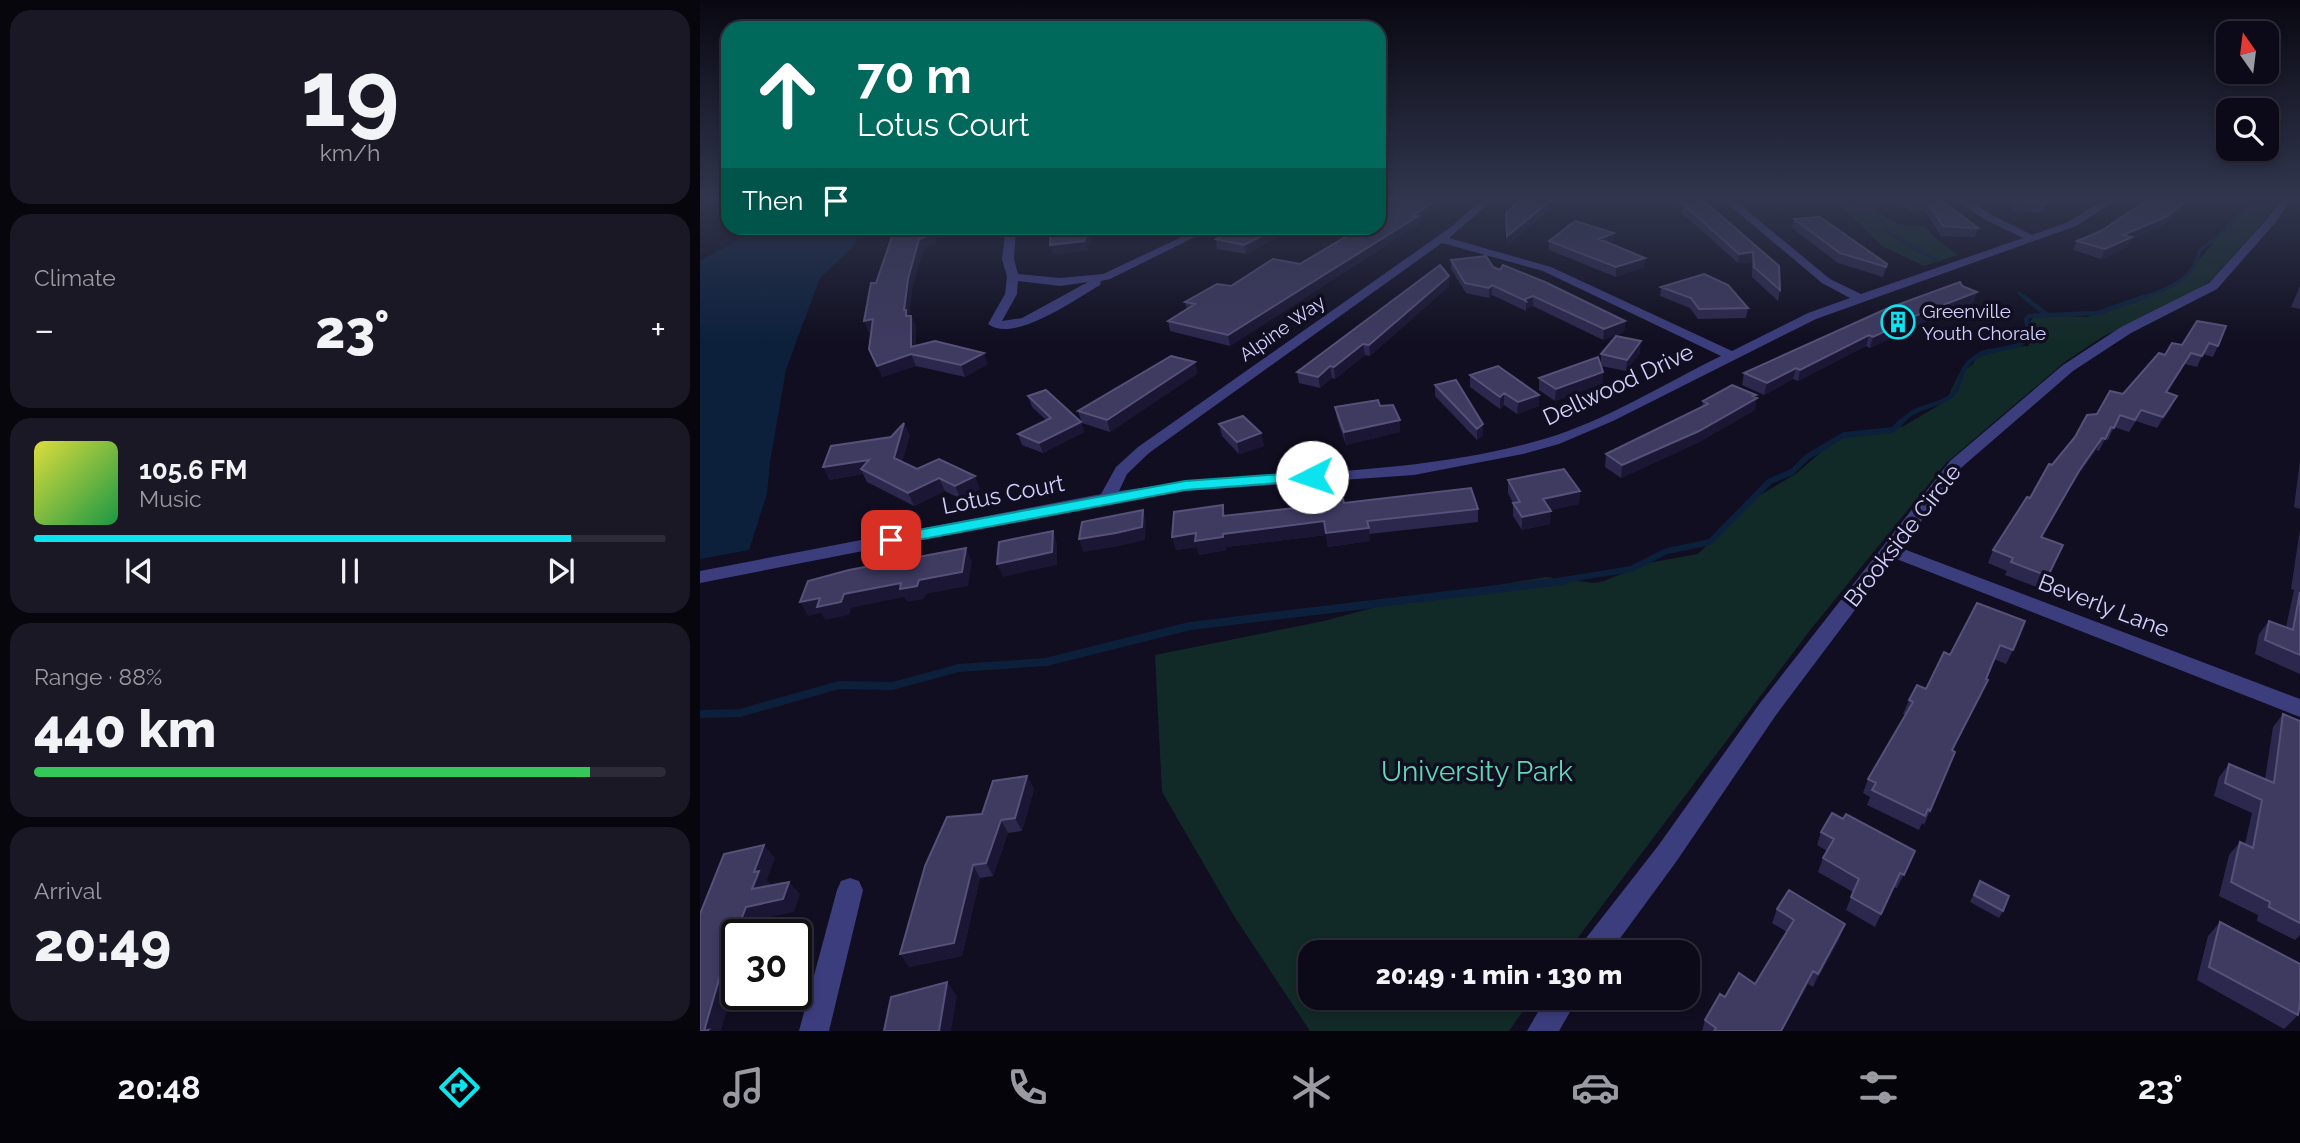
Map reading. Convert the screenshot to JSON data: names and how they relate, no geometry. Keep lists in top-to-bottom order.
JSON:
{
  "streets": {
    "street": [
      "Alpine Way",
      "Dellwood Drive",
      "Lotus Court",
      "Brookside Circle",
      "Beverly Lane"
    ]
  },
  "crossings": [
    ["Alpine Way", "Dellwood Drive"],
    ["Alpine Way", "Lotus Court"],
    ["Dellwood Drive", "Lotus Court"],
    ["Brookside Circle", "Beverly Lane"]
  ],
  "parks": ["University Park"],
  "places": {
    "building": ["Greenville Youth Chorale"]
  },
  "north": "top",
  "page": {
    "tile": [
      ["19", "km/h"],
      "Climate",
      ["Range · 88%", "440 km"],
      ["Arrival", "20:49"]
    ],
    "turn": ["70 m", "Lotus Court"],
    "then": "Then",
    "heat": ["−", "23°", "+"],
    "song": ["105.6 FM", "Music"],
    "limit": "30",
    "trip": "20:49 · 1 min · 130 m",
    "tabs": ["20:48", "23°"]
  }
}
